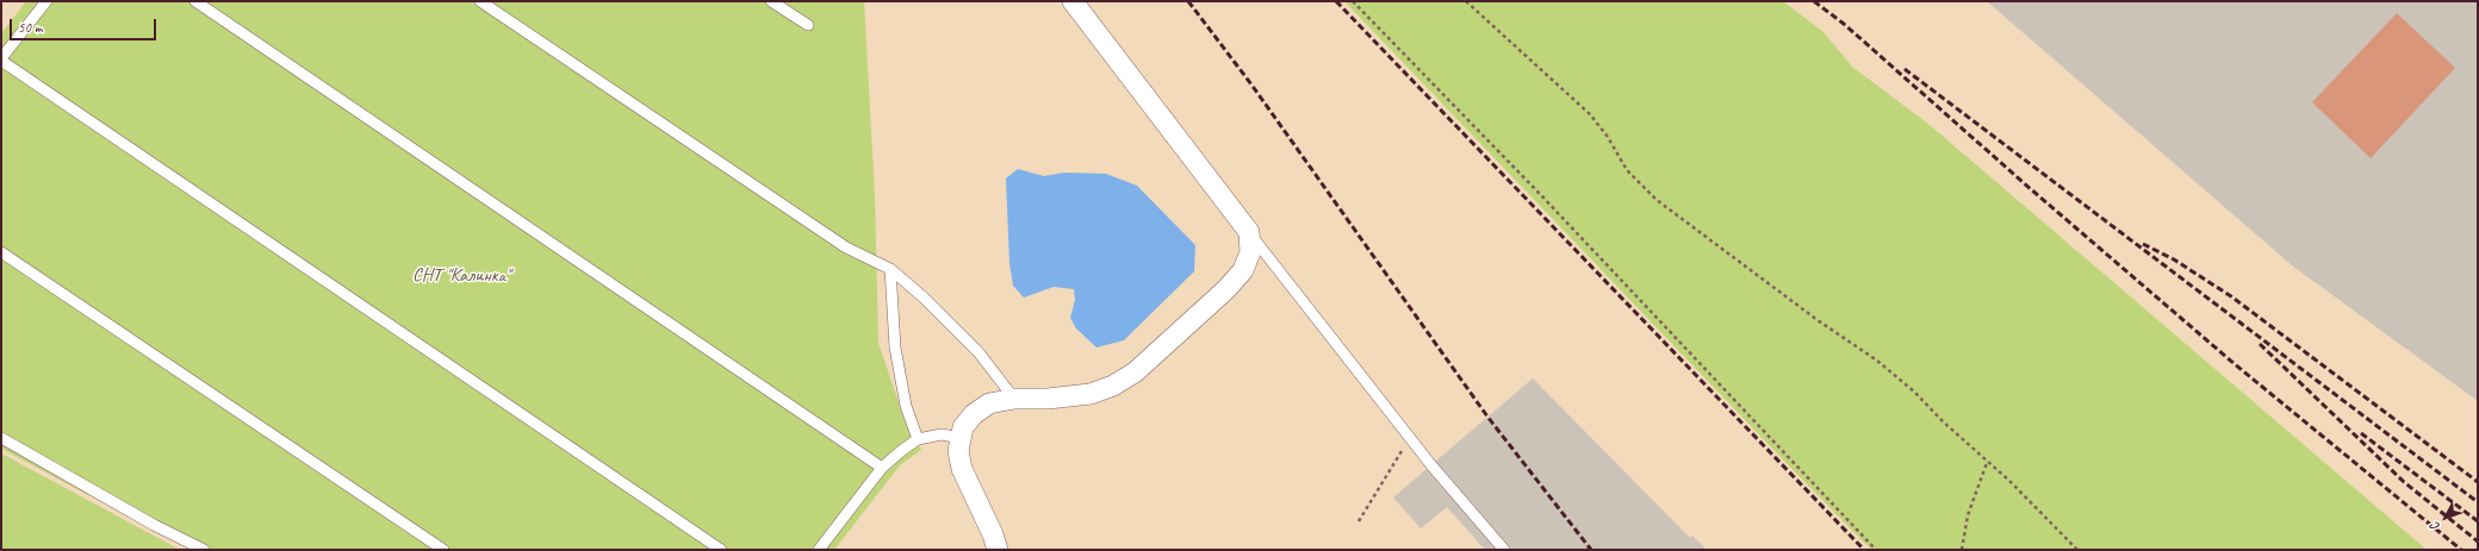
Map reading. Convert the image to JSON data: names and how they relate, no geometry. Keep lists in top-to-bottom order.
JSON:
{
  "parks": ["СНТ \"Калинка\""],
  "scale_bar": "50 m",
  "north": "bottom left"
}
